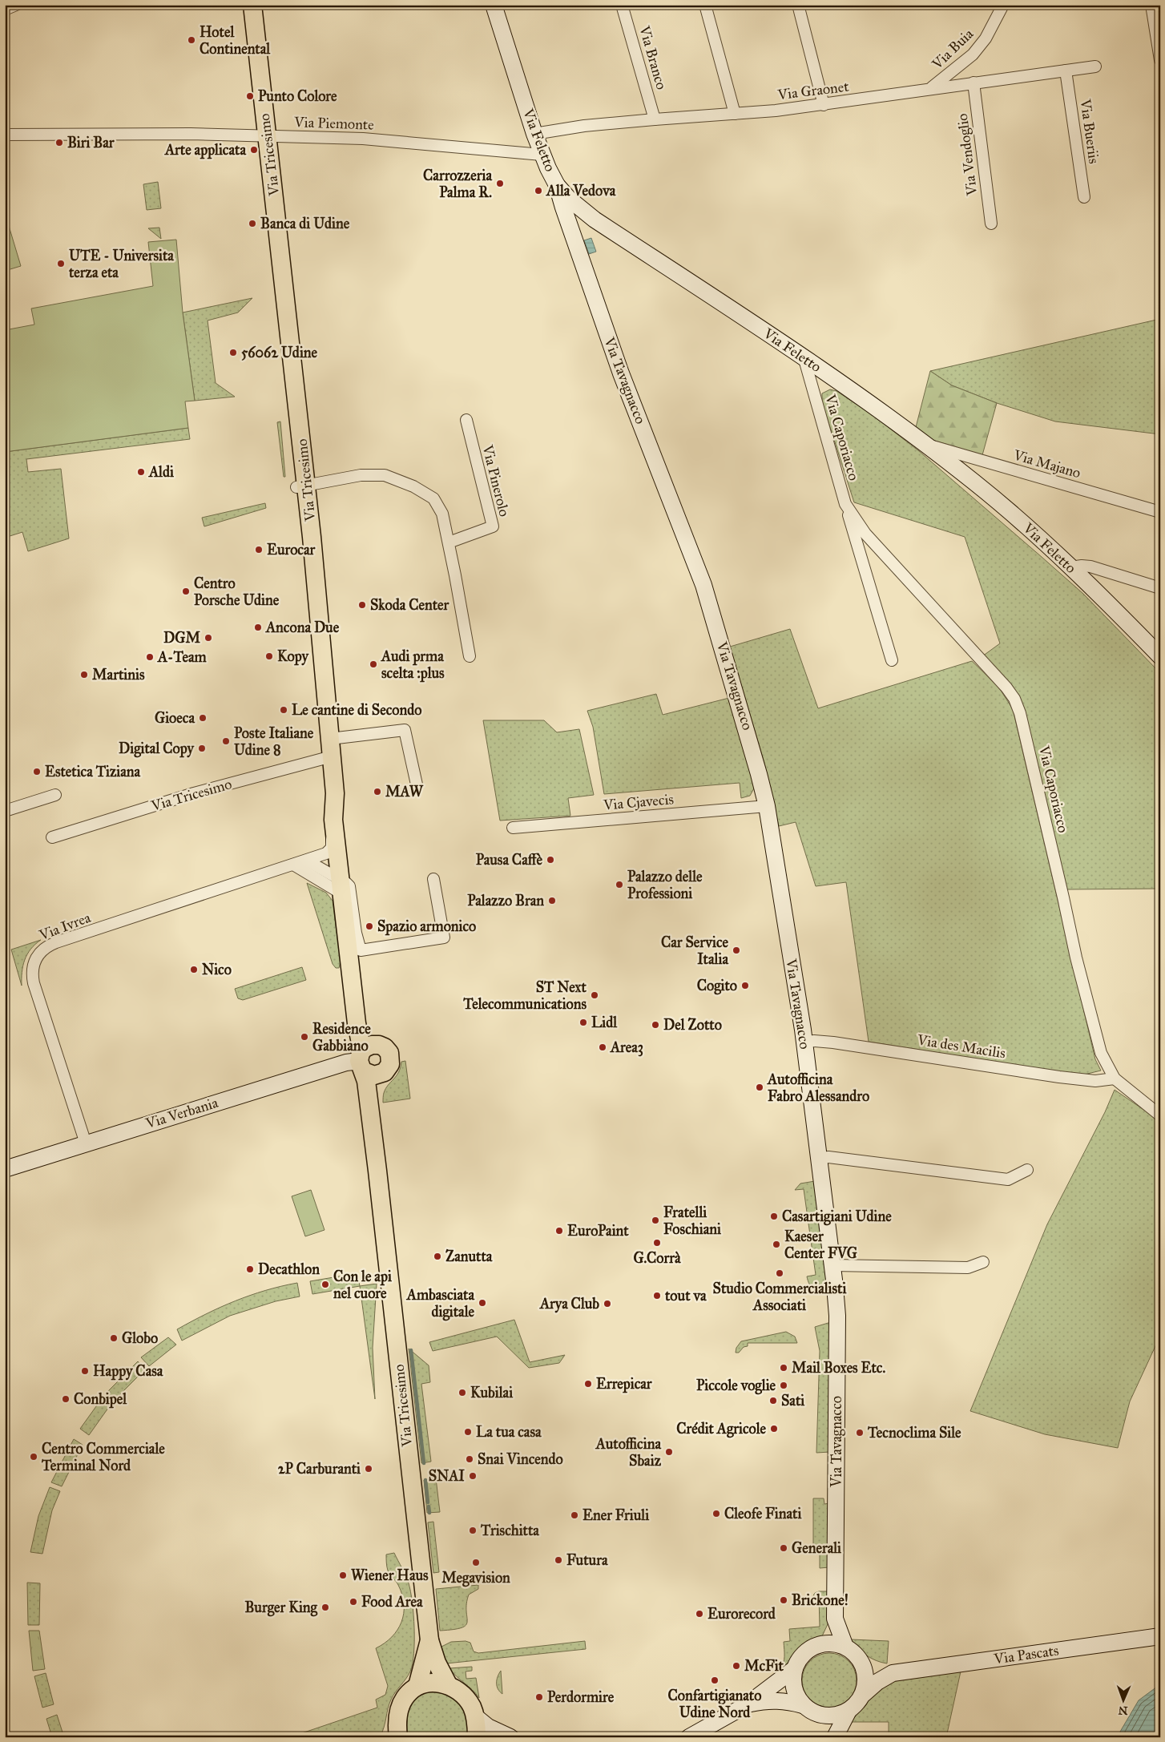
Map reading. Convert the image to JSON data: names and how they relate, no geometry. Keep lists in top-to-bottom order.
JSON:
{
  "streets": {
    "main road": ["Via Tricesimo"],
    "street": [
      "Via Buia",
      "Via Branco",
      "Via Graonet",
      "Via Piemonte",
      "Via Bueriis",
      "Via Feletto",
      "Via Vendoglio",
      "Via Tavagnacco",
      "Via Caporiacco",
      "Via Majano",
      "Via Pinerolo",
      "Via Cjavecis",
      "Via Ivrea",
      "Via des Macilis",
      "Via Verbania",
      "Via Pascats"
    ]
  },
  "crossings": [
    ["Via Buia", "Via Graonet"],
    ["Via Branco", "Via Graonet"],
    ["Via Graonet", "Via Bueriis"],
    ["Via Graonet", "Via Feletto"],
    ["Via Graonet", "Via Vendoglio"],
    ["Via Piemonte", "Via Feletto"],
    ["Via Piemonte", "Via Tricesimo"],
    ["Via Feletto", "Via Tavagnacco"],
    ["Via Feletto", "Via Caporiacco"],
    ["Via Feletto", "Via Majano"],
    ["Via Tricesimo", "Via Ivrea"],
    ["Via Tricesimo", "Via Verbania"],
    ["Via Tavagnacco", "Via Cjavecis"],
    ["Via Tavagnacco", "Via des Macilis"],
    ["Via Tavagnacco", "Via Pascats"],
    ["Via Caporiacco", "Via des Macilis"],
    ["Via Ivrea", "Via Verbania"]
  ],
  "places": [
    "Hotel Continental",
    "Punto Colore",
    "Biri Bar",
    "Arte applicata",
    "Carrozzeria Palma R.",
    "Alla Vedova",
    "Banca di Udine",
    "UTE - Universita terza eta",
    "56062 Udine",
    "Aldi",
    "Eurocar",
    "Centro Porsche Udine",
    "Skoda Center",
    "Ancona Due",
    "DGM",
    "Kopy",
    "A-Team",
    "Audi prma scelta :plus",
    "Martinis",
    "Le cantine di Secondo",
    "Gioeca",
    "Poste Italiane Udine 8",
    "Digital Copy",
    "Estetica Tiziana",
    "MAW",
    "Pausa Caffè",
    "Palazzo delle Professioni",
    "Palazzo Bran",
    "Spazio armonico",
    "Car Service Italia",
    "Nico",
    "Cogito",
    "ST Next Telecommunications",
    "Lidl",
    "Del Zotto",
    "Residence Gabbiano",
    "Area3",
    "Autofficina Fabro Alessandro",
    "Casartigiani Udine",
    "Fratelli Foschiani",
    "EuroPaint",
    "G.Corrà",
    "Kaeser Center FVG",
    "Zanutta",
    "Decathlon",
    "Studio Commercialisti Associati",
    "Con le api nel cuore",
    "tout va",
    "Ambasciata digitale",
    "Arya Club",
    "Globo",
    "Mail Boxes Etc.",
    "Happy Casa",
    "Errepicar",
    "Piccole voglie",
    "Kubilai",
    "Conbipel",
    "Sati",
    "Crédit Agricole",
    "La tua casa",
    "Tecnoclima Sile",
    "Autofficina Sbaiz",
    "Centro Commerciale Terminal Nord",
    "Snai Vincendo",
    "2P Carburanti",
    "SNAI",
    "Cleofe Finati",
    "Ener Friuli",
    "Trischitta",
    "Generali",
    "Futura",
    "Megavision",
    "Wiener Haus",
    "Brickone!",
    "Food Area",
    "Burger King",
    "Eurorecord",
    "McFit",
    "Confartigianato Udine Nord",
    "Perdormire"
  ],
  "north": "bottom"
}
